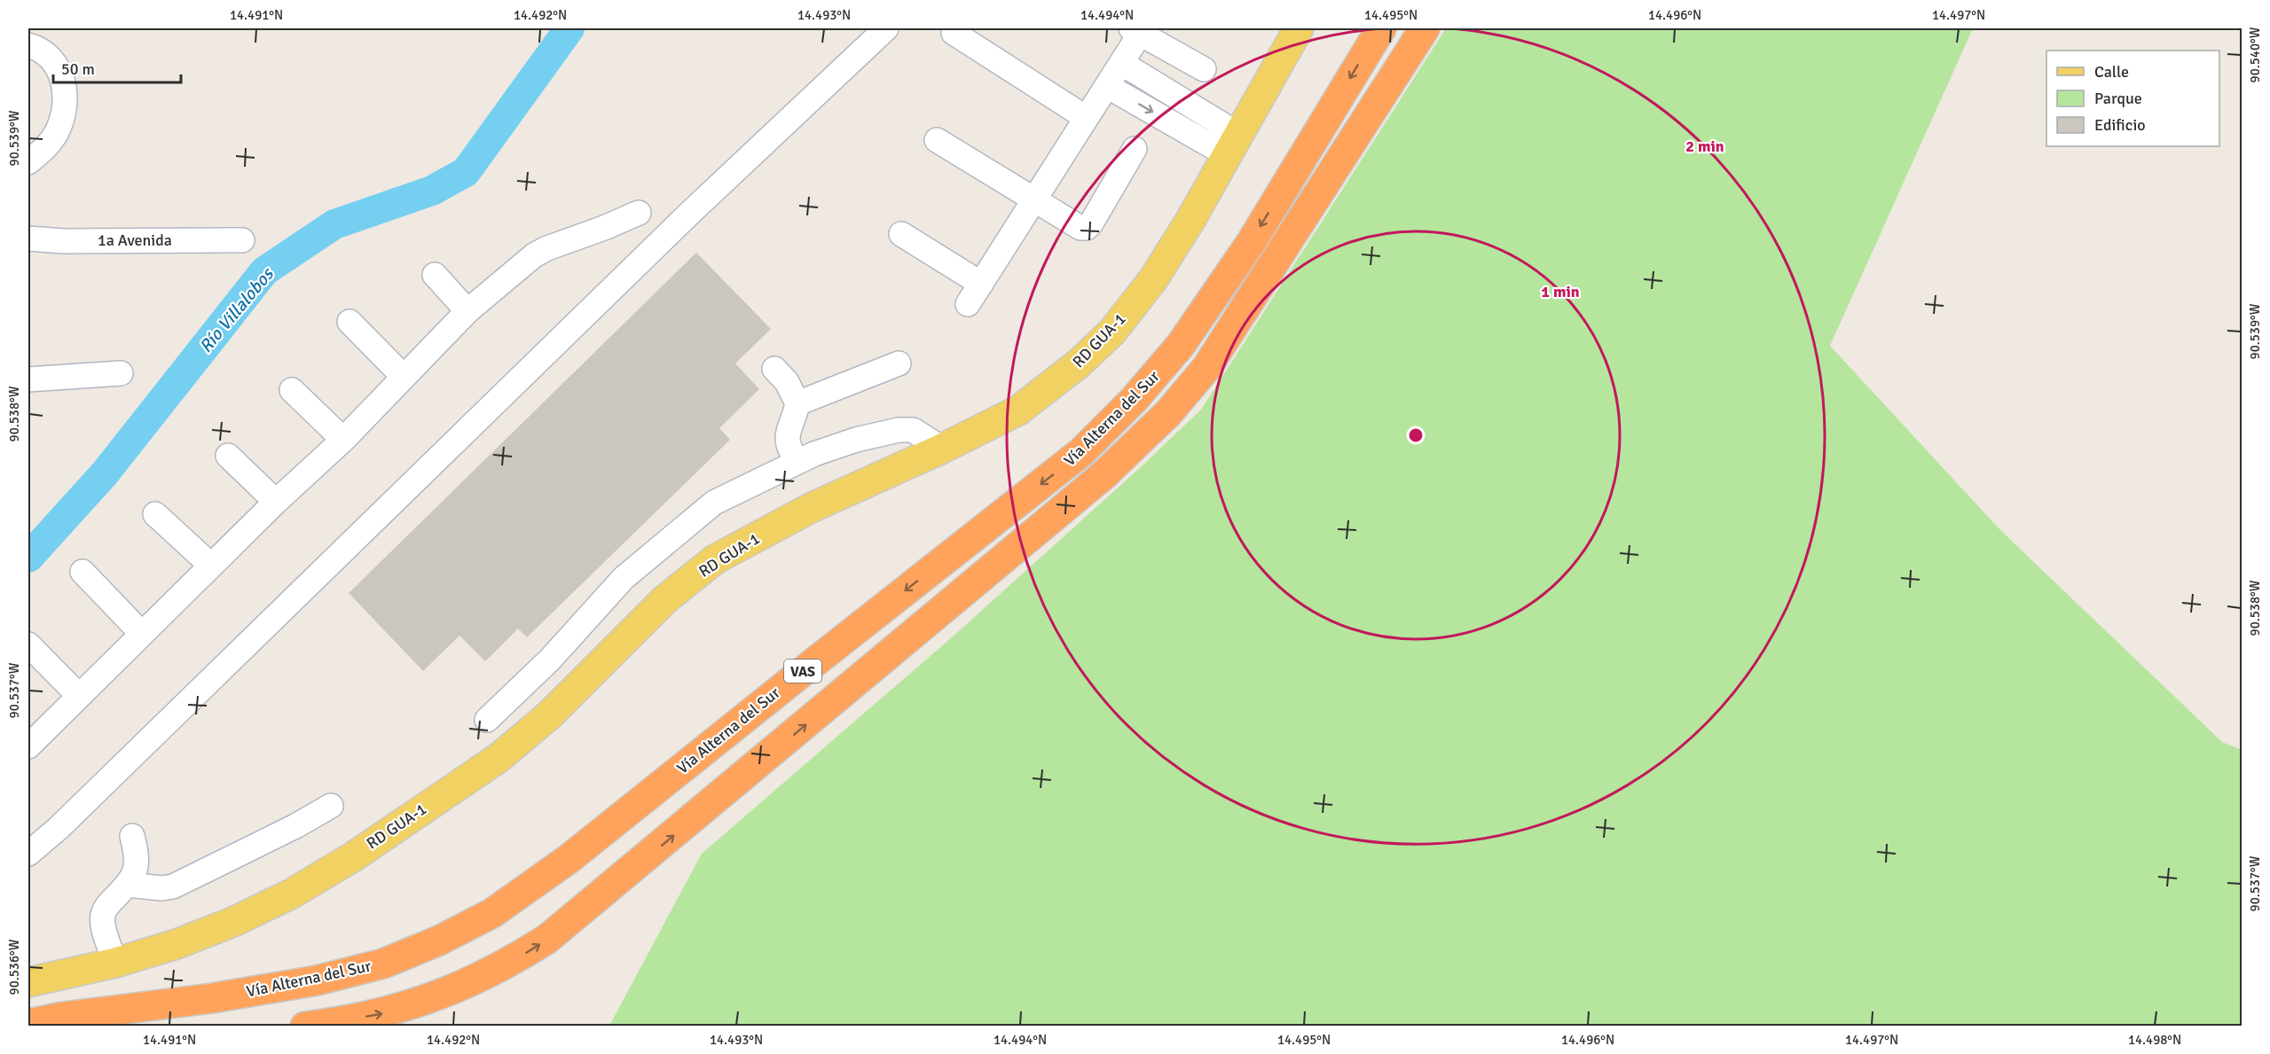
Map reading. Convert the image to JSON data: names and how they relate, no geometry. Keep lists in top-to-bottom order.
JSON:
{
  "streets": {
    "highway": ["Vía Alterna del Sur", "VAS"],
    "main road": ["RD GUA-1"],
    "street": ["1a Avenida"]
  },
  "water": ["Río Villalobos"],
  "legend": ["Calle", "Parque", "Edificio"],
  "scale_bar": "50 m",
  "coordinates": [
    "14.491°N",
    "14.492°N",
    "14.493°N",
    "14.494°N",
    "14.495°N",
    "14.496°N",
    "14.497°N",
    "90.540°W",
    "90.539°W",
    "90.538°W",
    "90.537°W",
    "90.536°W",
    "14.498°N"
  ],
  "rings": ["2 min", "1 min"]
}
